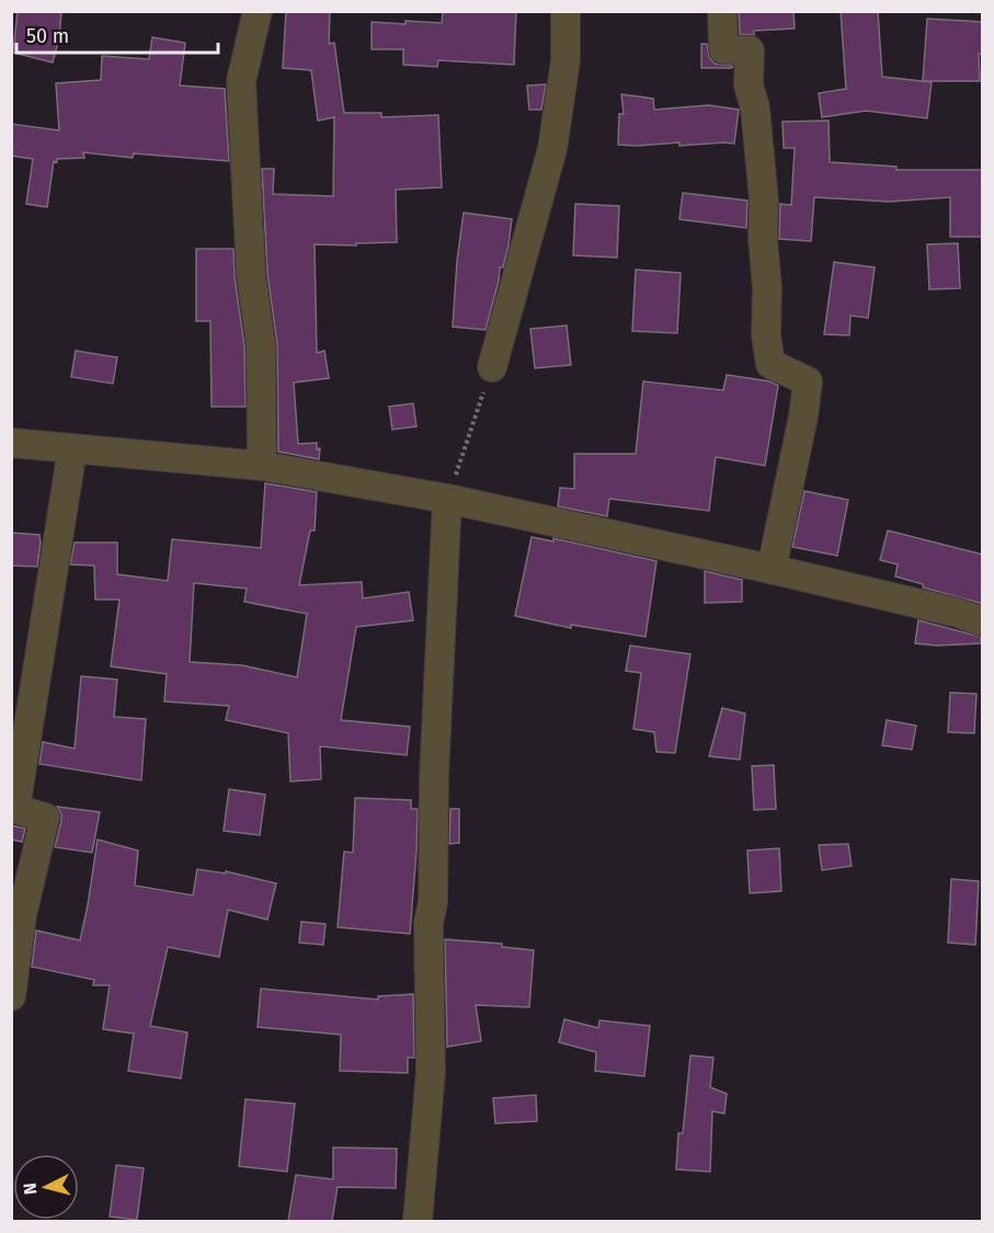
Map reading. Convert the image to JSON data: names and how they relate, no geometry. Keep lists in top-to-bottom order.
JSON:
{
  "scale_bar": "50 m",
  "north": "left"
}
